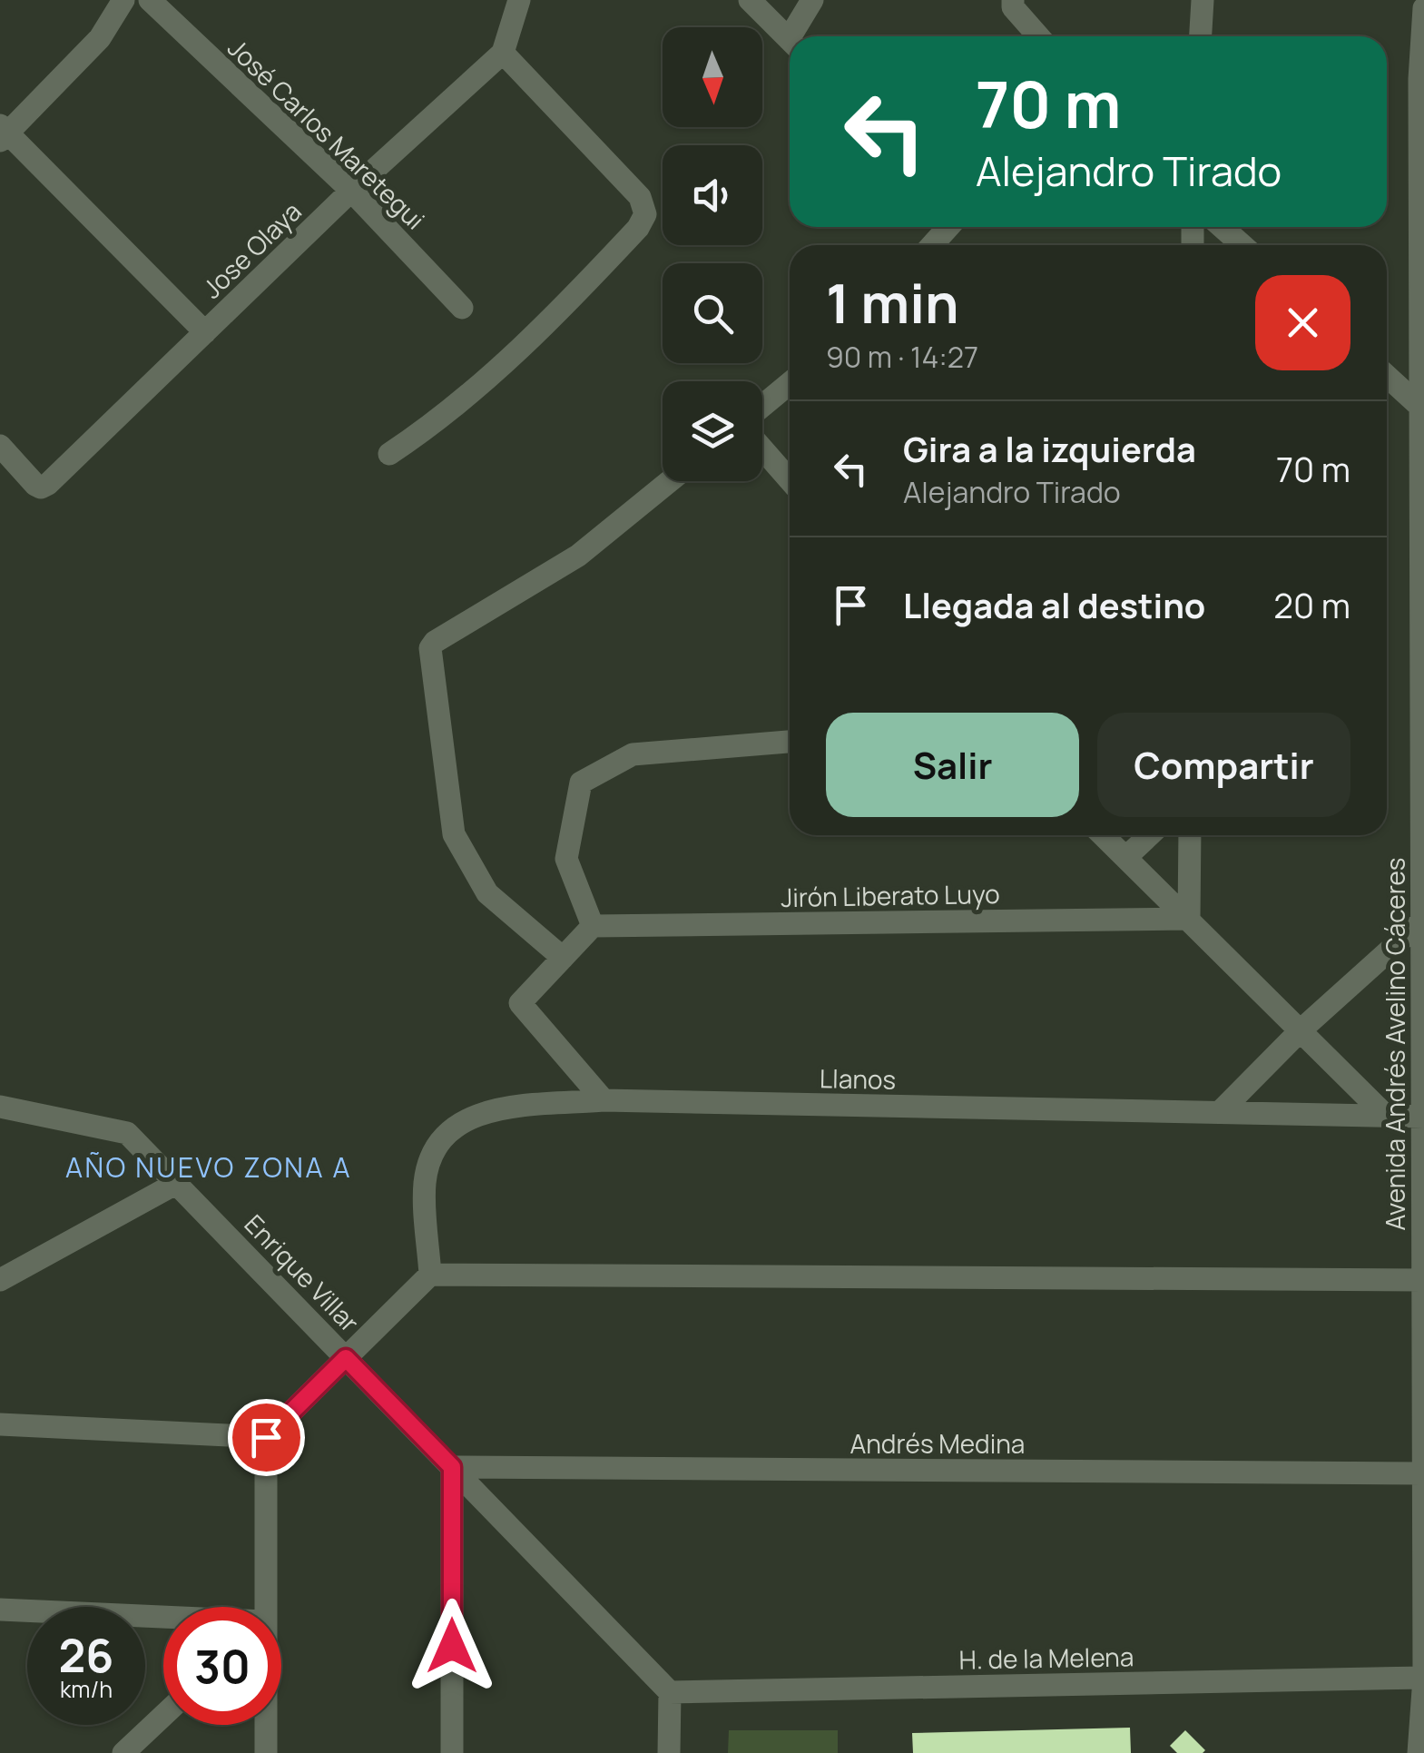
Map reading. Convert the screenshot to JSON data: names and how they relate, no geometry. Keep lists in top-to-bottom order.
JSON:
{
  "streets": {
    "street": [
      "José Carlos Maretegui",
      "Jose Olaya",
      "Jirón Liberato Luyo",
      "Avenida Andrés Avelino Cáceres",
      "Llanos",
      "Enrique Villar",
      "Andrés Medina",
      "H. de la Melena"
    ]
  },
  "crossings": [
    ["José Carlos Maretegui", "Jose Olaya"],
    ["Avenida Andrés Avelino Cáceres", "Llanos"],
    ["Avenida Andrés Avelino Cáceres", "Andrés Medina"],
    ["Avenida Andrés Avelino Cáceres", "H. de la Melena"],
    ["Enrique Villar", "Andrés Medina"],
    ["Enrique Villar", "H. de la Melena"]
  ],
  "districts": ["AÑO NUEVO ZONA A"],
  "north": "bottom",
  "page": {
    "turn": ["70 m", "Alejandro Tirado"],
    "heading": ["1 min", "90 m · 14:27"],
    "list": [
      {
        "name": "Gira a la izquierda",
        "note": "Alejandro Tirado",
        "value": "70 m"
      },
      {
        "name": "Llegada al destino",
        "value": "20 m"
      }
    ],
    "buttons": ["Salir", "Compartir"],
    "speed": "26 km/h",
    "limit": "30"
  }
}
